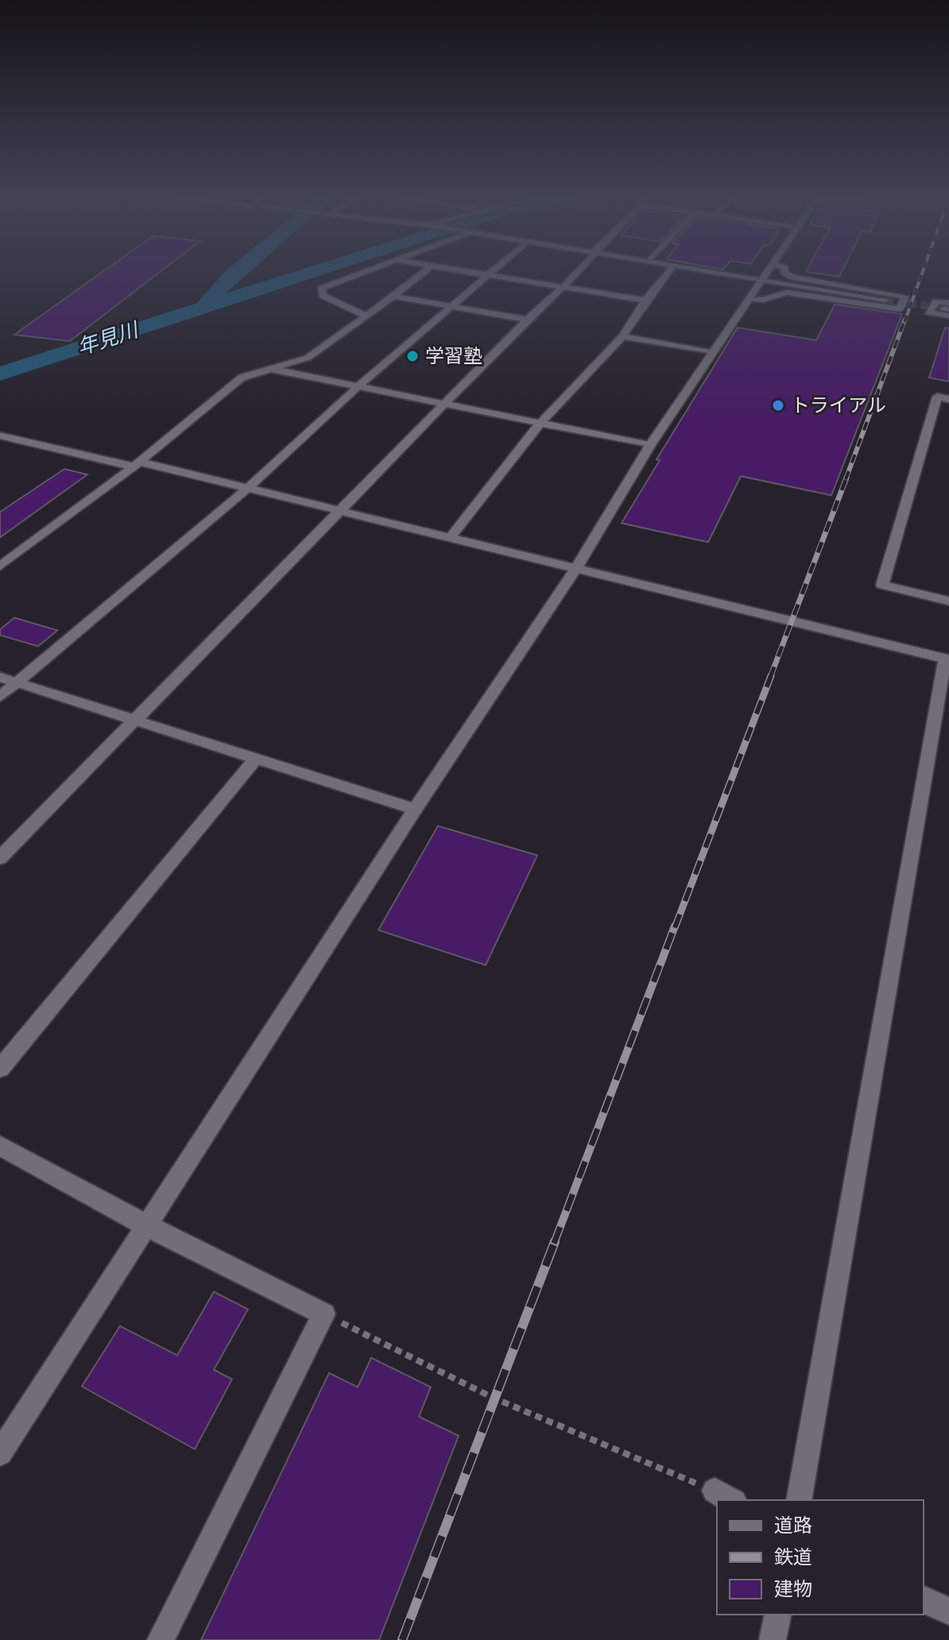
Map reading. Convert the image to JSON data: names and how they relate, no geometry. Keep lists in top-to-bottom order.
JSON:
{
  "water": ["年見川"],
  "places": ["学習塾", "トライアル"],
  "legend": ["道路", "鉄道", "建物"]
}
